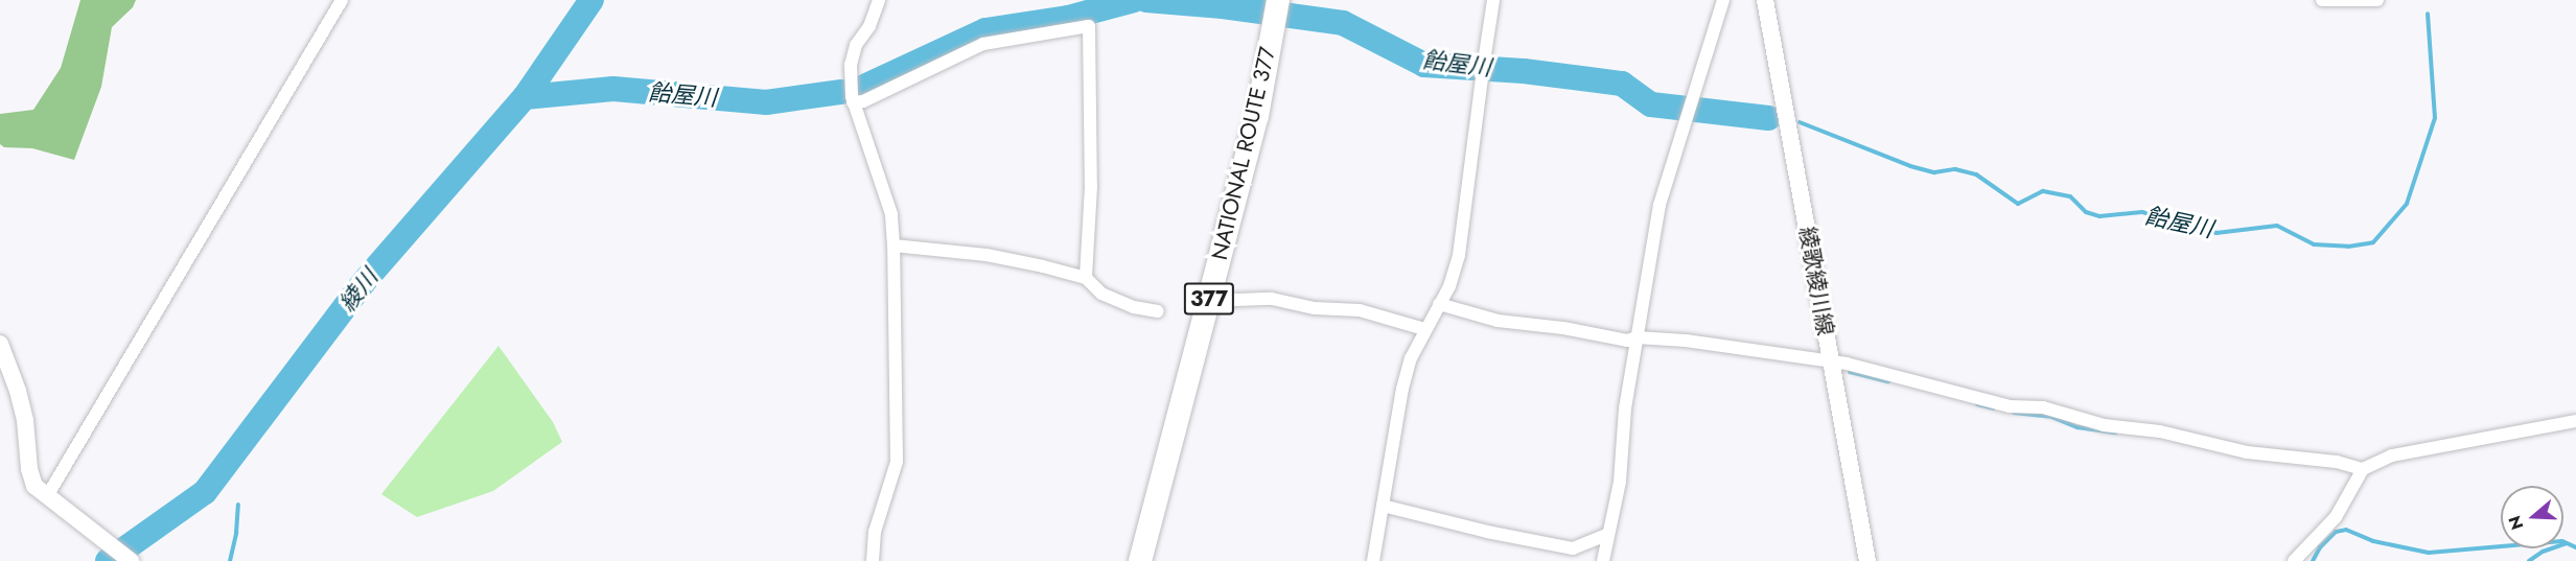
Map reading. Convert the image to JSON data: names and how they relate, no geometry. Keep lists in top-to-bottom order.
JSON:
{
  "streets": {
    "highway": ["NATIONAL ROUTE 377", "377"],
    "main road": ["綾歌綾川線"]
  },
  "water": ["飴屋川", "綾川"],
  "north": "left"
}
